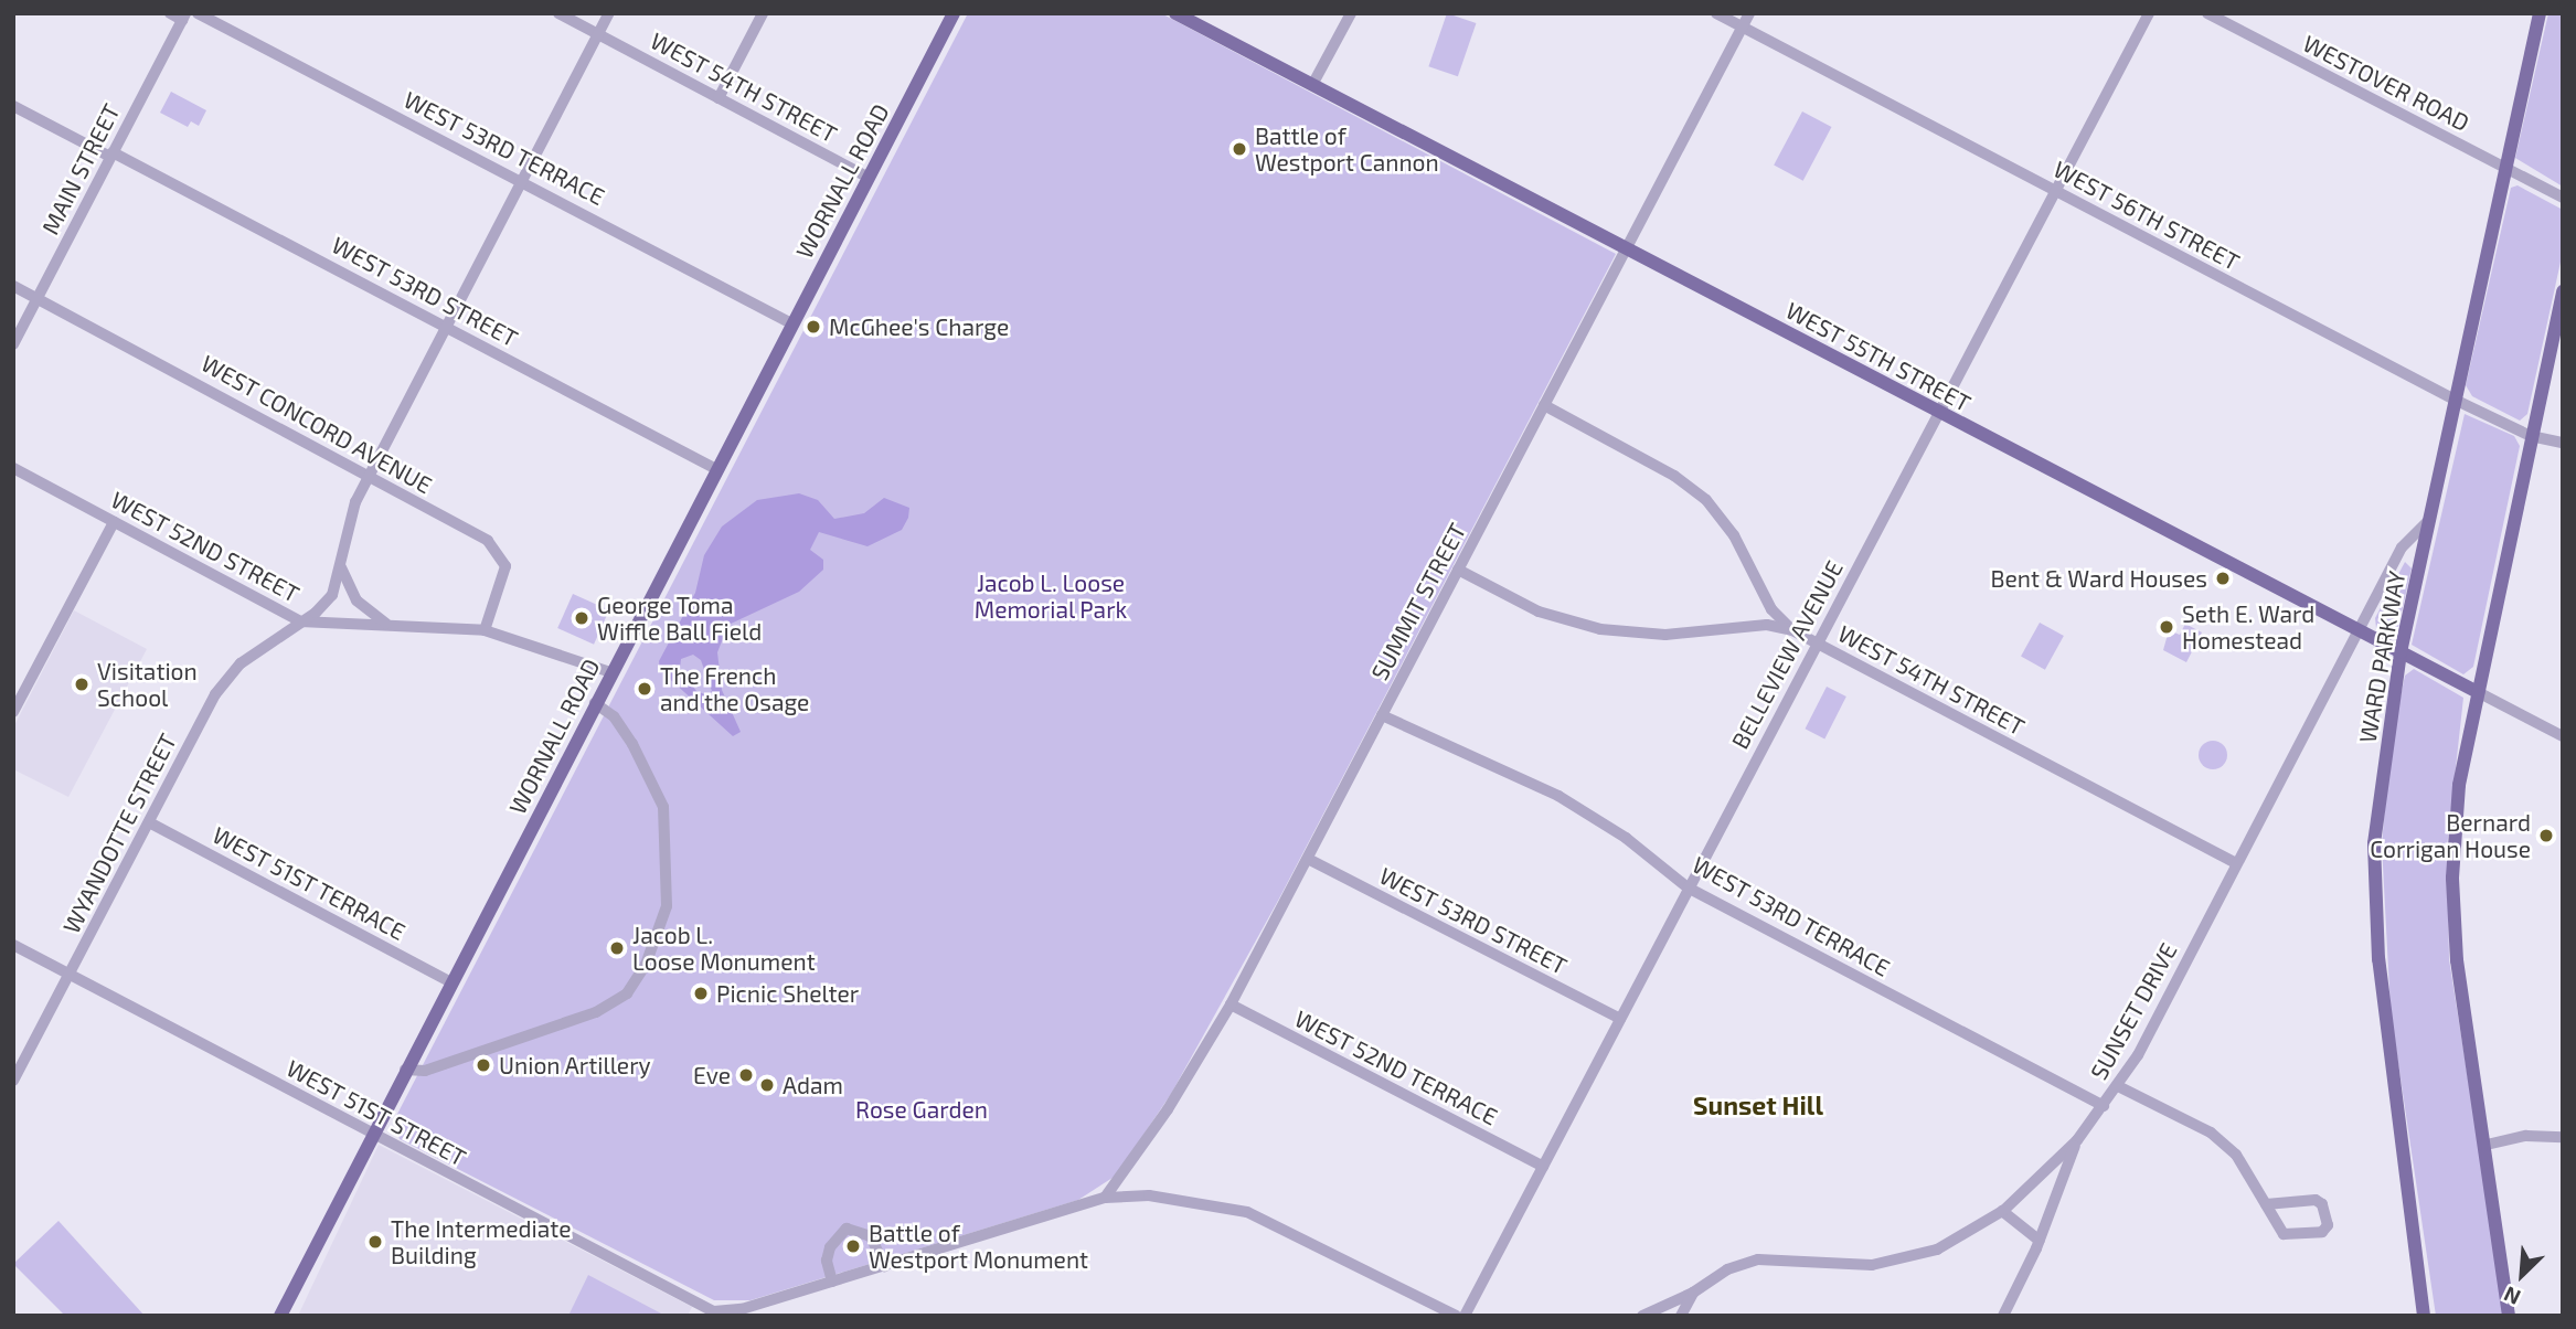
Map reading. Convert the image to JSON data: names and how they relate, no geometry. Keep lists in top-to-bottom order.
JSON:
{
  "streets": {
    "main road": ["WORNALL ROAD", "WEST 55TH STREET", "WARD PARKWAY"],
    "street": [
      "WESTOVER ROAD",
      "WEST 54TH STREET",
      "WEST 53RD TERRACE",
      "MAIN STREET",
      "WEST 56TH STREET",
      "WEST 53RD STREET",
      "WEST CONCORD AVENUE",
      "WEST 52ND STREET",
      "SUMMIT STREET",
      "BELLEVIEW AVENUE",
      "WYANDOTTE STREET",
      "WEST 51ST TERRACE",
      "SUNSET DRIVE",
      "WEST 52ND TERRACE",
      "WEST 51ST STREET"
    ]
  },
  "crossings": [
    ["WESTOVER ROAD", "WARD PARKWAY"],
    ["WEST 54TH STREET", "WORNALL ROAD"],
    ["WEST 54TH STREET", "SUMMIT STREET"],
    ["WEST 54TH STREET", "BELLEVIEW AVENUE"],
    ["WEST 54TH STREET", "WYANDOTTE STREET"],
    ["WEST 54TH STREET", "SUNSET DRIVE"],
    ["WEST 53RD TERRACE", "WORNALL ROAD"],
    ["WEST 53RD TERRACE", "SUMMIT STREET"],
    ["WEST 53RD TERRACE", "BELLEVIEW AVENUE"],
    ["WEST 53RD TERRACE", "WYANDOTTE STREET"],
    ["WEST 53RD TERRACE", "SUNSET DRIVE"],
    ["MAIN STREET", "WEST 53RD STREET"],
    ["MAIN STREET", "WEST CONCORD AVENUE"],
    ["WORNALL ROAD", "WEST 53RD STREET"],
    ["WORNALL ROAD", "WEST 52ND STREET"],
    ["WORNALL ROAD", "WEST 51ST TERRACE"],
    ["WORNALL ROAD", "WEST 51ST STREET"],
    ["WEST 56TH STREET", "SUMMIT STREET"],
    ["WEST 56TH STREET", "BELLEVIEW AVENUE"],
    ["WEST 56TH STREET", "WARD PARKWAY"],
    ["WEST 53RD STREET", "SUMMIT STREET"],
    ["WEST 53RD STREET", "BELLEVIEW AVENUE"],
    ["WEST 53RD STREET", "WYANDOTTE STREET"],
    ["WEST 55TH STREET", "SUMMIT STREET"],
    ["WEST 55TH STREET", "BELLEVIEW AVENUE"],
    ["WEST 55TH STREET", "WARD PARKWAY"],
    ["WEST 55TH STREET", "SUNSET DRIVE"],
    ["WEST CONCORD AVENUE", "WEST 52ND STREET"],
    ["WEST CONCORD AVENUE", "WYANDOTTE STREET"],
    ["WEST 52ND STREET", "WYANDOTTE STREET"],
    ["SUMMIT STREET", "WEST 52ND TERRACE"],
    ["BELLEVIEW AVENUE", "WEST 52ND TERRACE"],
    ["WARD PARKWAY", "SUNSET DRIVE"],
    ["WYANDOTTE STREET", "WEST 51ST TERRACE"],
    ["WYANDOTTE STREET", "WEST 51ST STREET"]
  ],
  "districts": ["Sunset Hill"],
  "parks": ["Jacob L. Loose Memorial Park", "Rose Garden"],
  "places": [
    "Battle of Westport Cannon",
    "McGhee's Charge",
    "Bent & Ward Houses",
    "George Toma Wiffle Ball Field",
    "Seth E. Ward Homestead",
    "Visitation School",
    "The French and the Osage",
    "Bernard Corrigan House",
    "Jacob L. Loose Monument",
    "Picnic Shelter",
    "Union Artillery",
    "Eve",
    "Adam",
    "The Intermediate Building",
    "Battle of Westport Monument"
  ],
  "north": "bottom left"
}
